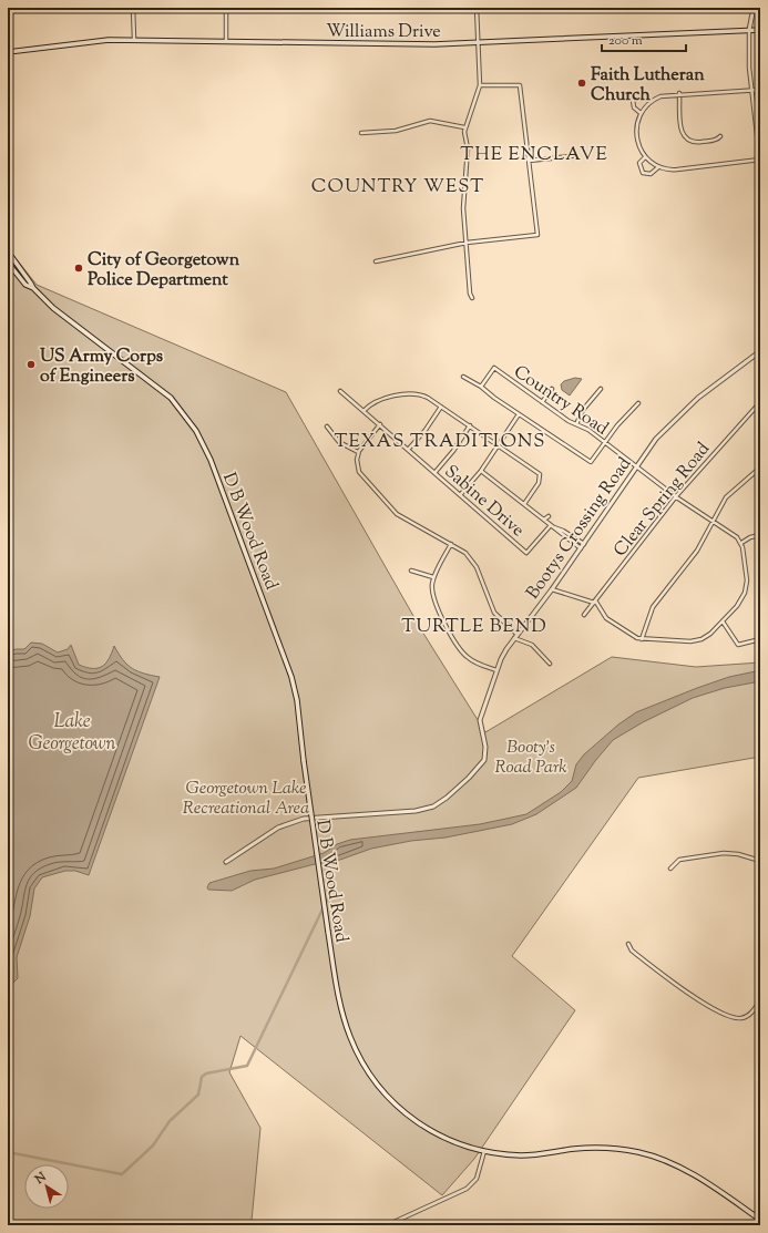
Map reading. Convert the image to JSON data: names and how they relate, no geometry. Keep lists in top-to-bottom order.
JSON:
{
  "streets": {
    "main road": ["Williams Drive", "D B Wood Road"],
    "street": [
      "Country Road",
      "Clear Spring Road",
      "Sabine Drive",
      "Bootys Crossing Road"
    ]
  },
  "crossings": [
    ["Country Road", "Clear Spring Road"],
    ["Country Road", "Bootys Crossing Road"]
  ],
  "districts": [
    "THE ENCLAVE",
    "COUNTRY WEST",
    "TEXAS TRADITIONS",
    "TURTLE BEND"
  ],
  "water": ["Lake Georgetown"],
  "parks": ["Booty's Road Park", "Georgetown Lake Recreational Area"],
  "places": ["Faith Lutheran Church", "City of Georgetown Police Department", "US Army Corps of Engineers"],
  "scale_bar": "200 m",
  "north": "top left"
}
